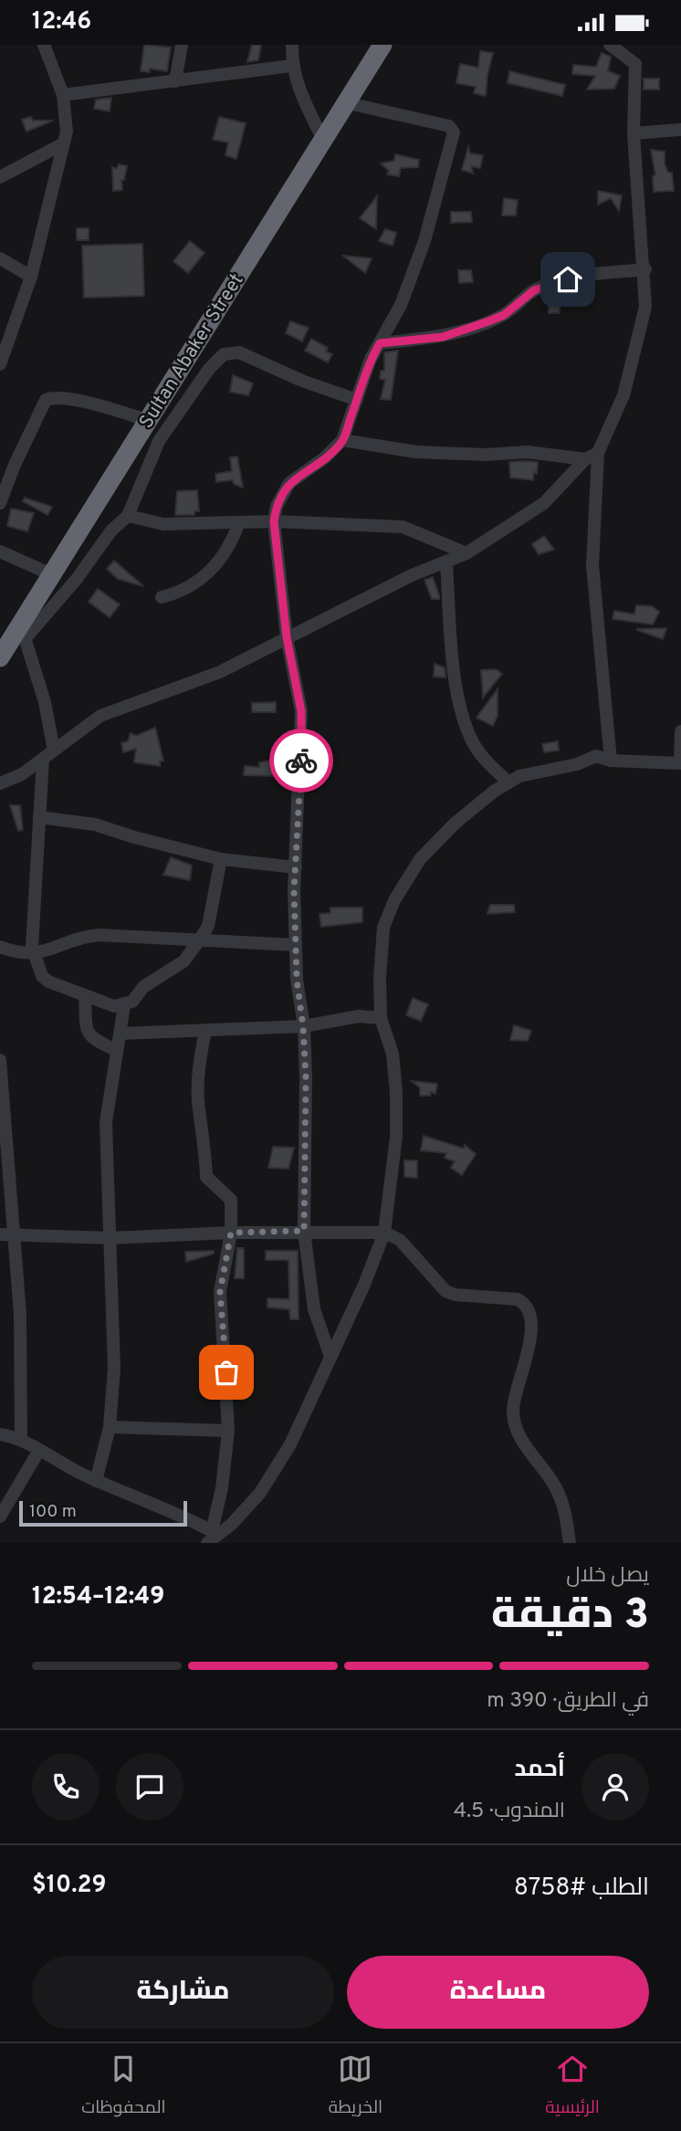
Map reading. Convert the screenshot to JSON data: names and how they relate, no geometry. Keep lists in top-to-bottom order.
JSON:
{
  "streets": {
    "highway": ["Sultan Abaker Street"]
  },
  "scale_bar": "100 m",
  "page": {
    "status": "12:46",
    "scale": "100 m",
    "heading": ["3 دقيقة", "يصل خلال", "12:49–12:54"],
    "panel": [
      "أحمد",
      "المندوب · 4.5",
      "الطلب #8758",
      "$10.29"
    ],
    "bar": "في الطريق · 390 m",
    "buttons": ["مساعدة", "مشاركة"],
    "tabs": ["الرئيسية", "الخريطة", "المحفوظات"]
  }
}
